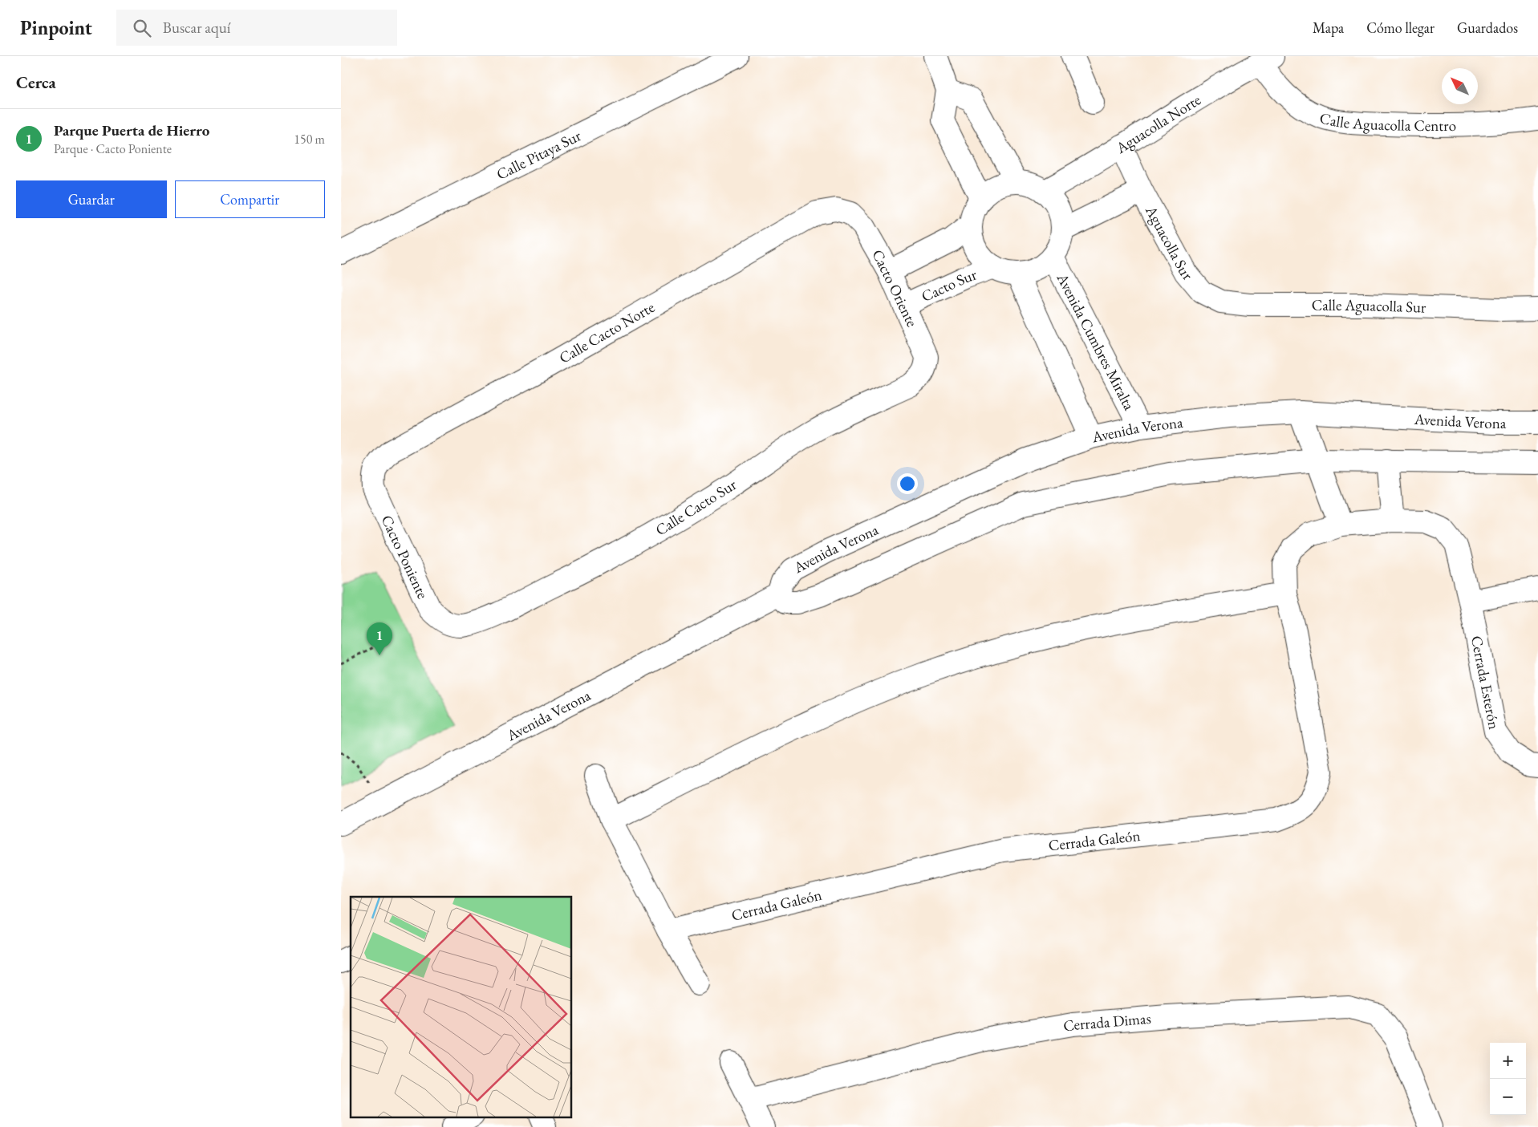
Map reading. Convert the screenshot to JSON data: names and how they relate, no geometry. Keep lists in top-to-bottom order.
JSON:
{
  "streets": {
    "street": [
      "Calle Aguacolla Centro",
      "Aguacolla Norte",
      "Calle Pitaya Sur",
      "Aguacolla Sur",
      "Cacto Sur",
      "Cacto Oriente",
      "Calle Aguacolla Sur",
      "Calle Cacto Norte",
      "Avenida Cumbres Miralta",
      "Avenida Verona",
      "Calle Cacto Sur",
      "Cacto Poniente",
      "Cerrada Esterón",
      "Cerrada Galeón",
      "Cerrada Dimas"
    ]
  },
  "crossings": [
    ["Calle Aguacolla Centro", "Aguacolla Norte"],
    ["Aguacolla Norte", "Aguacolla Sur"],
    ["Aguacolla Norte", "Cacto Sur"],
    ["Aguacolla Norte", "Avenida Cumbres Miralta"],
    ["Aguacolla Sur", "Cacto Sur"],
    ["Aguacolla Sur", "Calle Aguacolla Sur"],
    ["Aguacolla Sur", "Avenida Cumbres Miralta"],
    ["Cacto Sur", "Cacto Oriente"],
    ["Cacto Sur", "Avenida Cumbres Miralta"],
    ["Cacto Oriente", "Calle Cacto Norte"],
    ["Cacto Oriente", "Calle Cacto Sur"],
    ["Calle Cacto Norte", "Cacto Poniente"],
    ["Avenida Cumbres Miralta", "Avenida Verona"],
    ["Calle Cacto Sur", "Cacto Poniente"],
    ["Cerrada Esterón", "Cerrada Galeón"]
  ],
  "north": "top left",
  "page": {
    "header": "Pinpoint",
    "search": "Buscar aquí",
    "nav": ["Mapa", "Cómo llegar", "Guardados"],
    "heading": "Cerca",
    "list": [
      {
        "mark": "1",
        "name": "Parque Puerta de Hierro",
        "note": "Parque · Cacto Poniente",
        "value": "150 m"
      }
    ],
    "buttons": ["Guardar", "Compartir"],
    "pins": "1",
    "map_buttons": ["+", "−"]
  }
}
